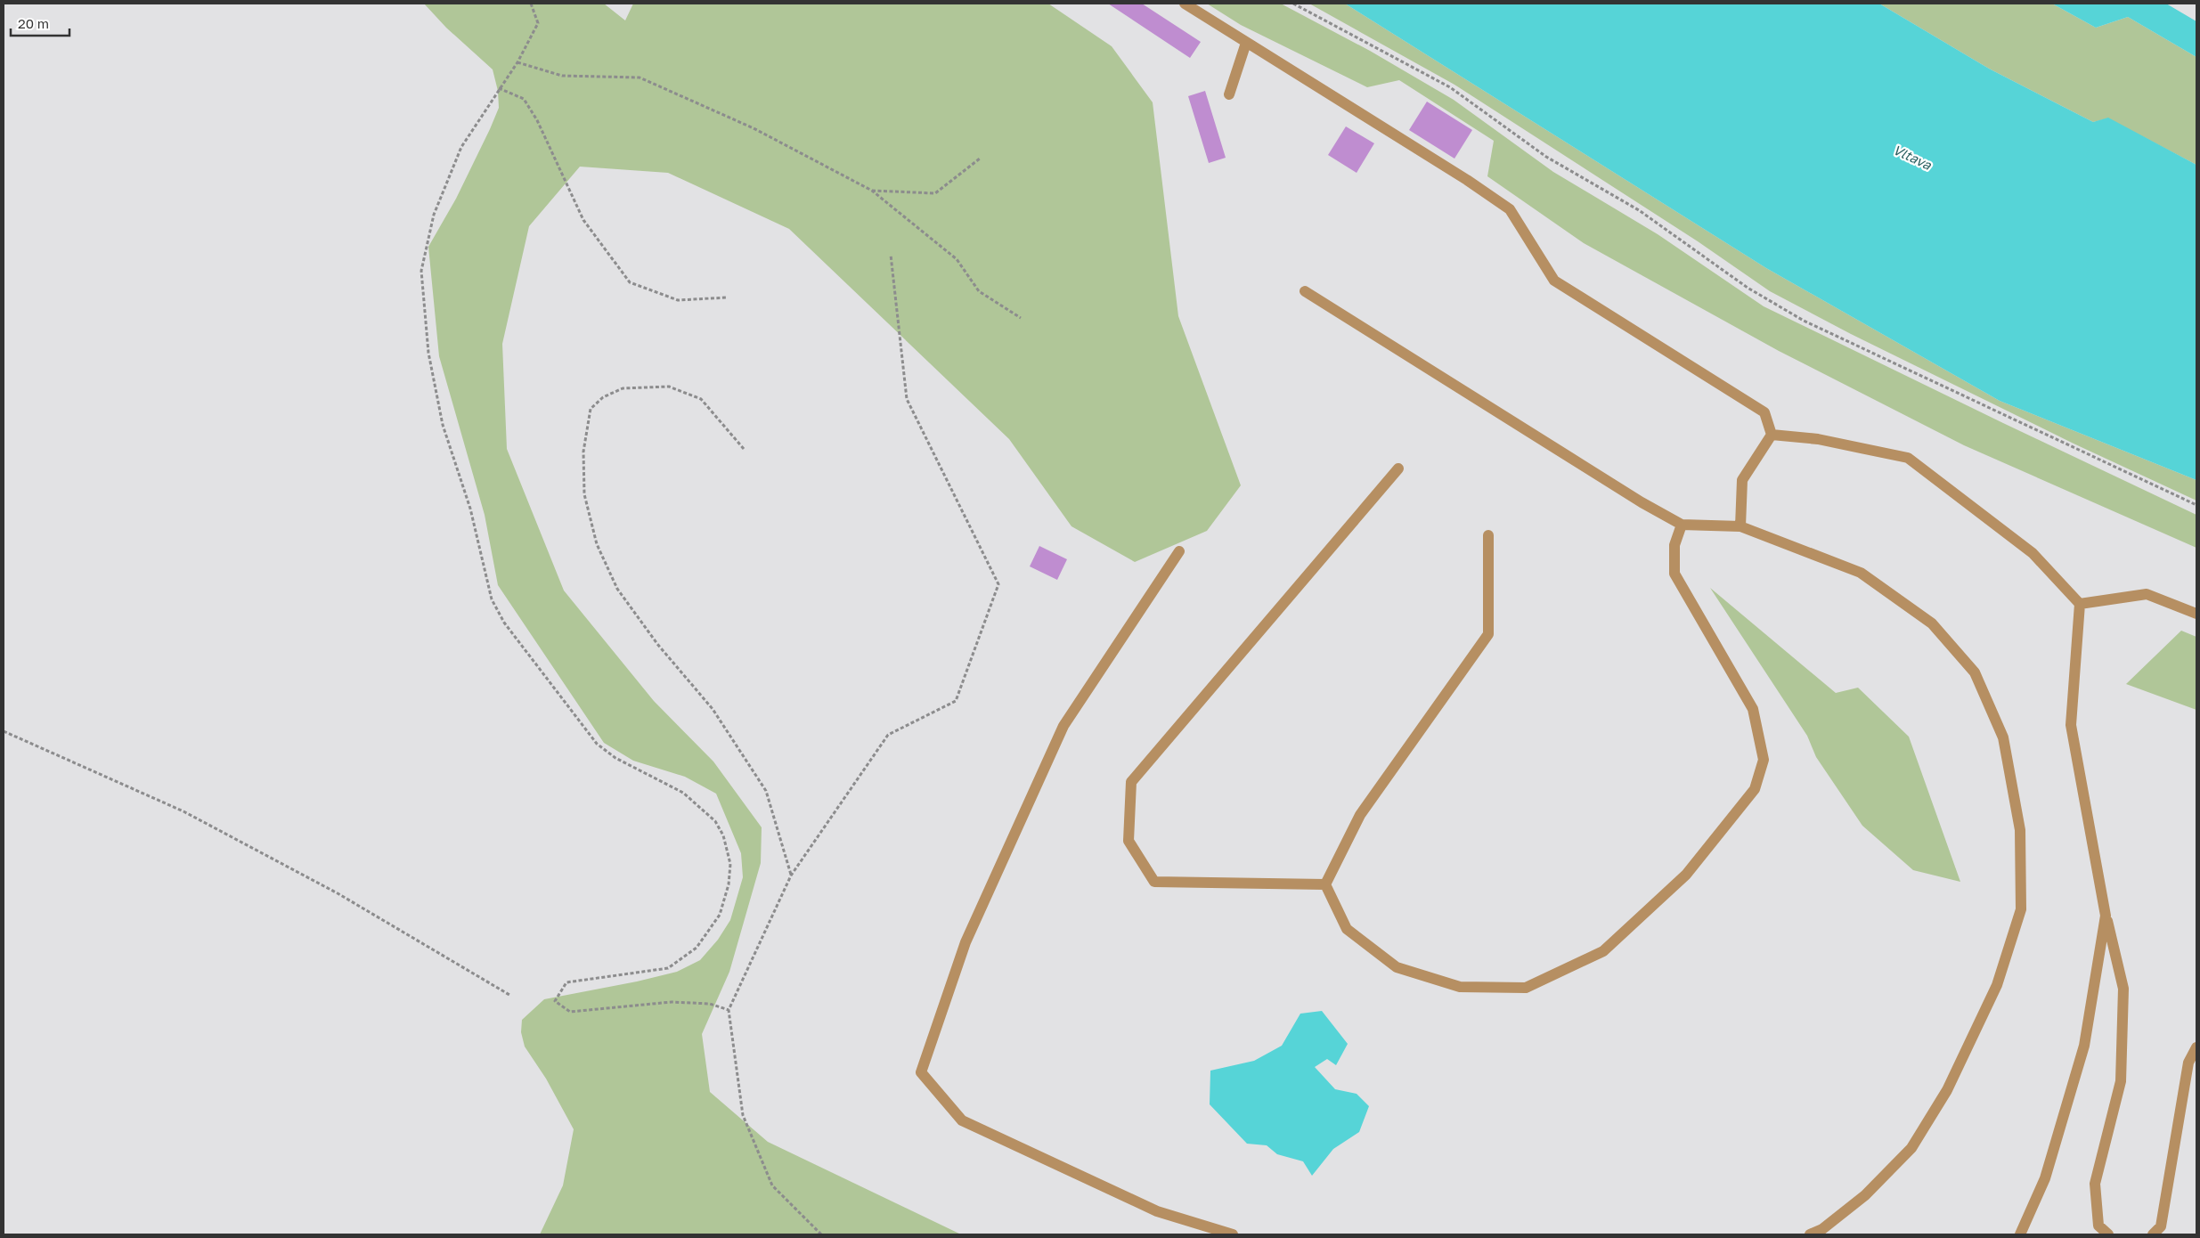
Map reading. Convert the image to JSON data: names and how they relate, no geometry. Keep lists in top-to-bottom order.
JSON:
{
  "water": ["Vltava"],
  "scale_bar": "20 m"
}
